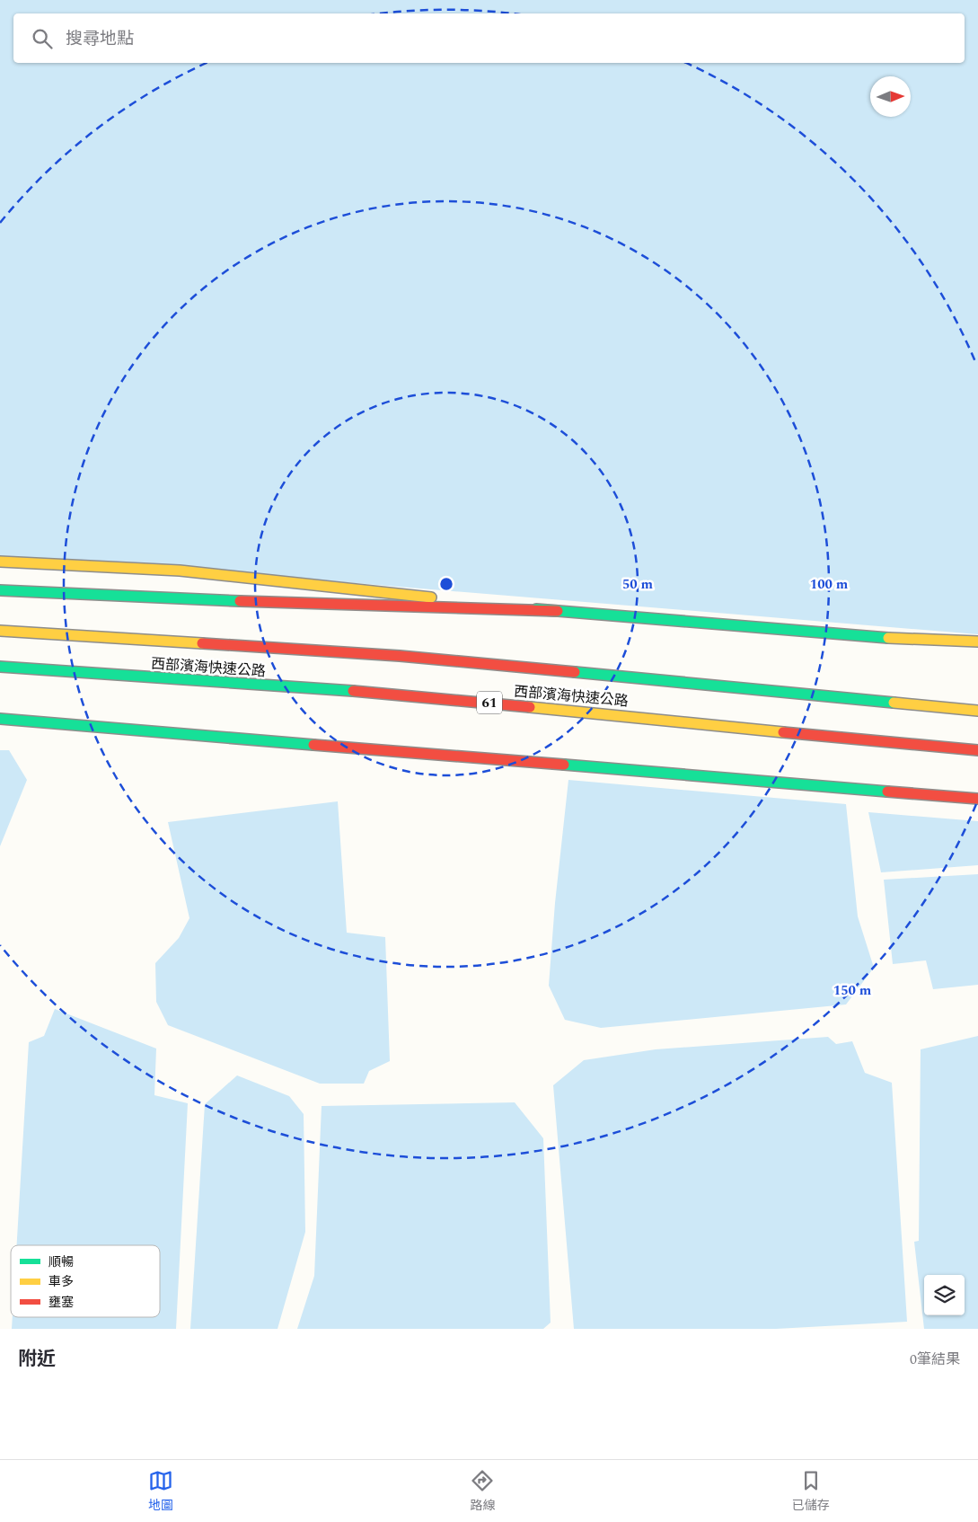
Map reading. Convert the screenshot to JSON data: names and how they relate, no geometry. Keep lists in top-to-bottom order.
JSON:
{
  "streets": {
    "main road": ["西部濱海快速公路", "61"]
  },
  "legend": ["順暢", "車多", "壅塞"],
  "north": "right",
  "page": {
    "search": "搜尋地點",
    "heading": ["附近", "0筆結果"],
    "nav": ["地圖", "路線", "已儲存"]
  },
  "rings": ["50 m", "100 m", "150 m"]
}
